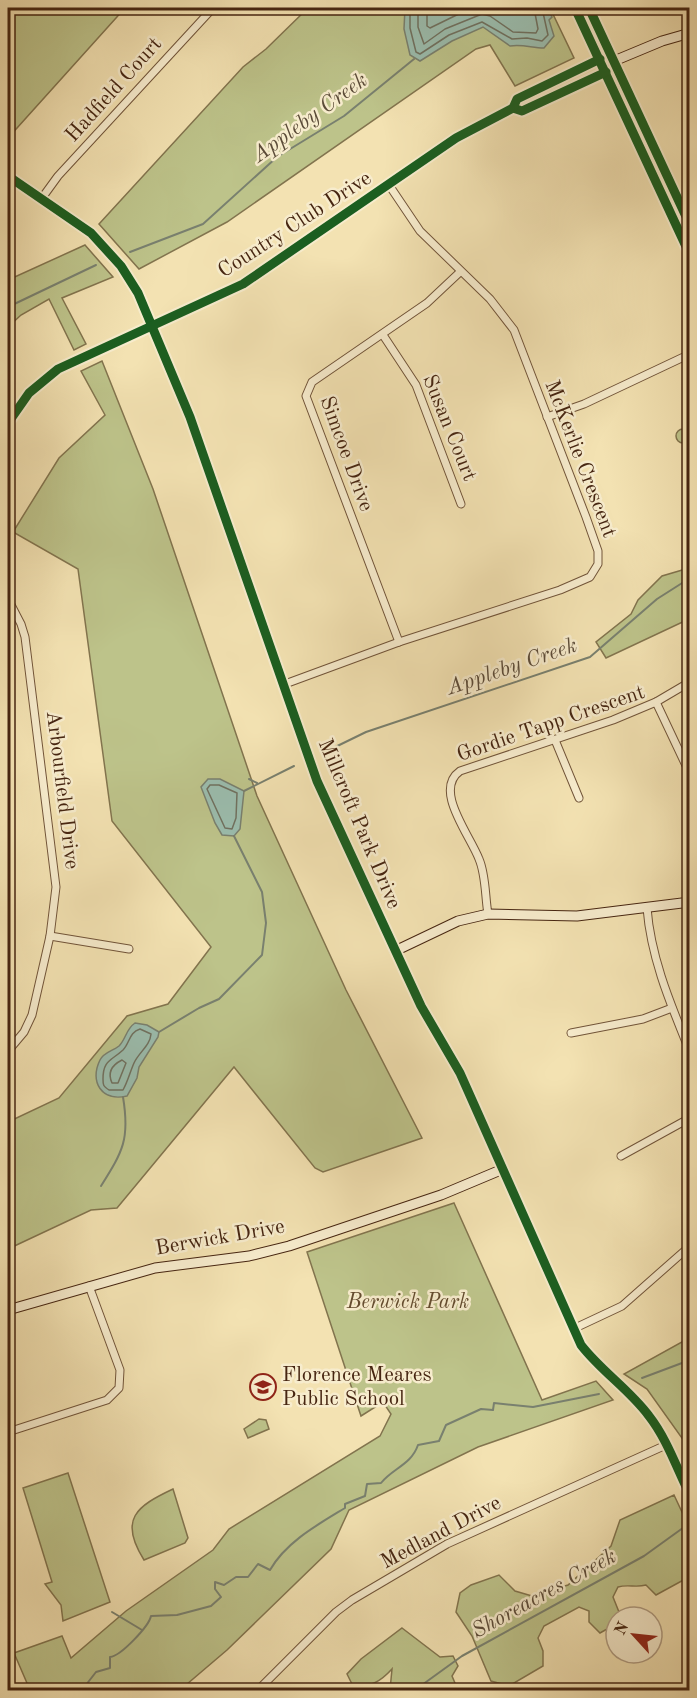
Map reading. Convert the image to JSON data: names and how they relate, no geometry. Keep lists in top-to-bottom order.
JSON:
{
  "streets": {
    "street": [
      "Hadfield Court",
      "Country Club Drive",
      "Susan Court",
      "Simcoe Drive",
      "McKerlie Crescent",
      "Gordie Tapp Crescent",
      "Arbourfield Drive",
      "Millcroft Park Drive",
      "Berwick Drive",
      "Medland Drive"
    ]
  },
  "crossings": [
    ["Hadfield Court", "Millcroft Park Drive"],
    ["Country Club Drive", "McKerlie Crescent"],
    ["Country Club Drive", "Millcroft Park Drive"],
    ["Susan Court", "Simcoe Drive"],
    ["Simcoe Drive", "McKerlie Crescent"],
    ["McKerlie Crescent", "Millcroft Park Drive"],
    ["Millcroft Park Drive", "Berwick Drive"],
    ["Millcroft Park Drive", "Medland Drive"]
  ],
  "water": ["Appleby Creek", "Shoreacres Creek"],
  "parks": ["Berwick Park"],
  "places": {
    "school or university": ["Florence Meares Public School"]
  },
  "north": "top left"
}
